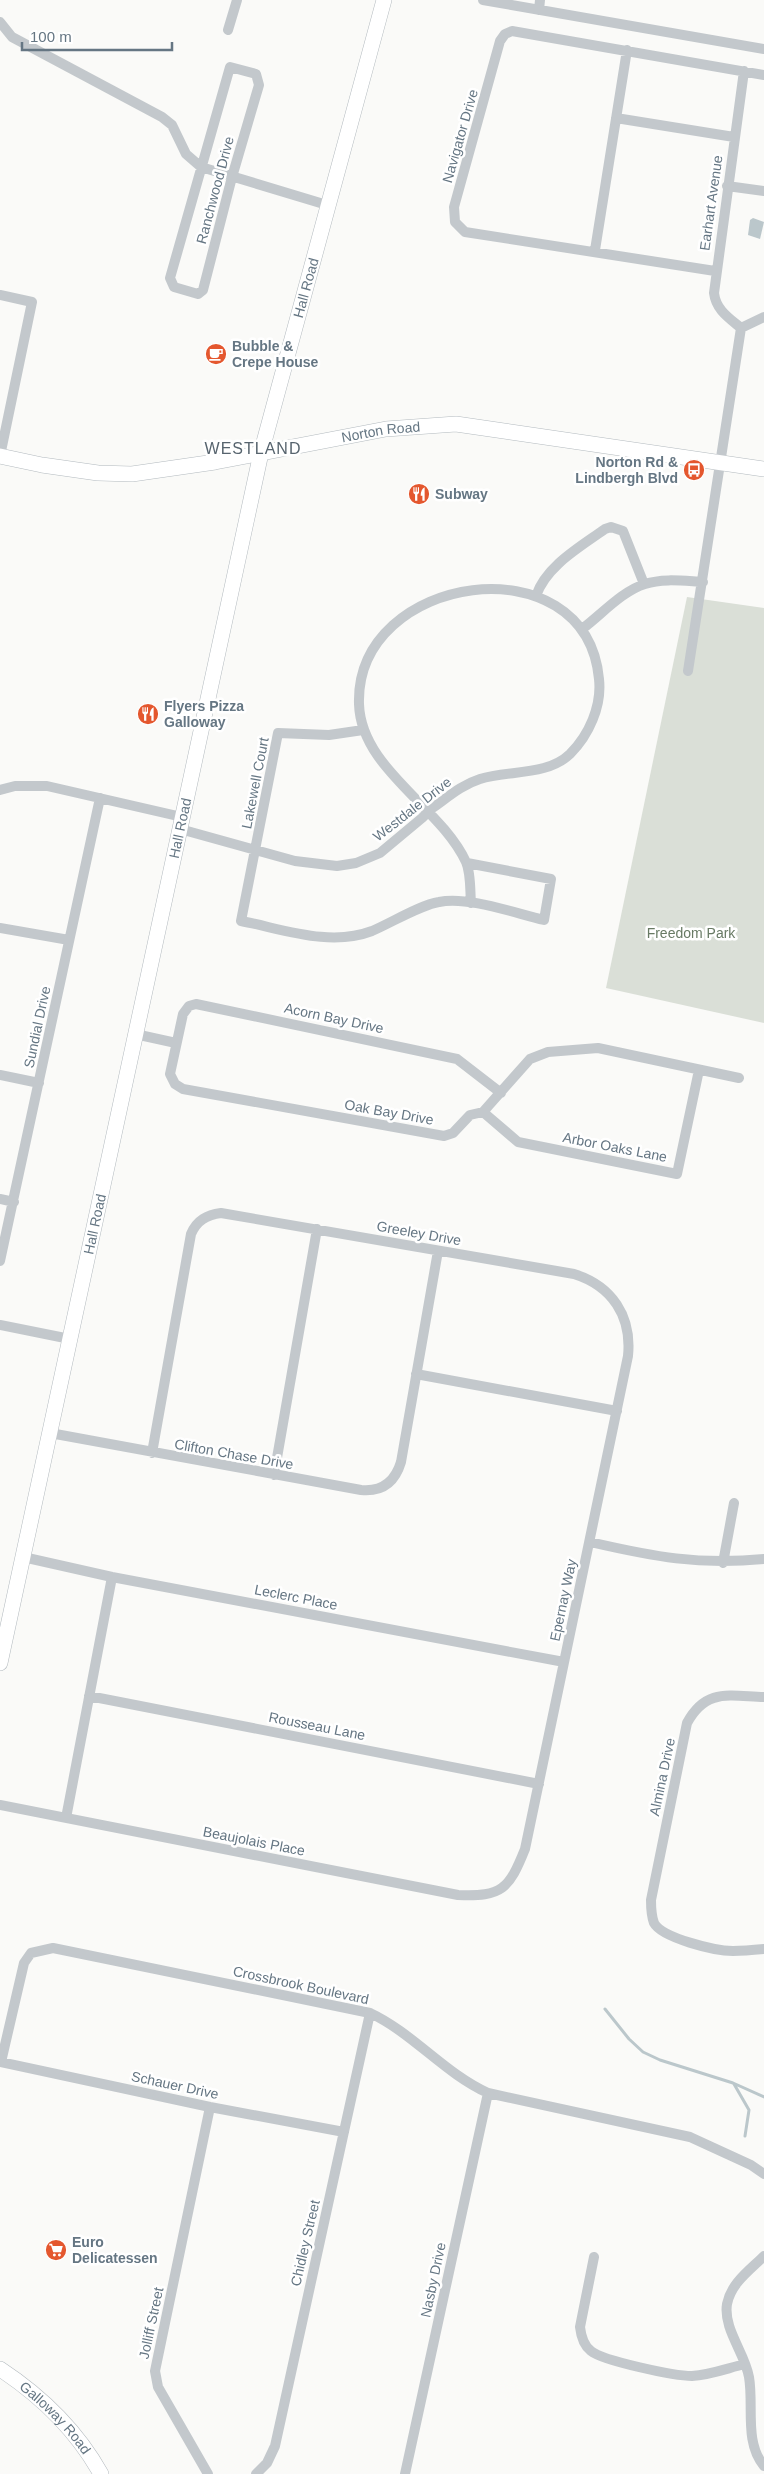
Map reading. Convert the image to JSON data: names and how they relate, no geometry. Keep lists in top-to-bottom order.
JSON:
{
  "streets": {
    "street": [
      "Navigator Drive",
      "Ranchwood Drive",
      "Earhart Avenue",
      "Hall Road",
      "Norton Road",
      "Lakewell Court",
      "Westdale Drive",
      "Acorn Bay Drive",
      "Sundial Drive",
      "Oak Bay Drive",
      "Arbor Oaks Lane",
      "Greeley Drive",
      "Clifton Chase Drive",
      "Leclerc Place",
      "Epernay Way",
      "Rousseau Lane",
      "Almina Drive",
      "Beaujolais Place",
      "Crossbrook Boulevard",
      "Schauer Drive",
      "Chidley Street",
      "Nasby Drive",
      "Jolliff Street",
      "Galloway Road"
    ]
  },
  "crossings": [
    ["Navigator Drive", "Earhart Avenue"],
    ["Hall Road", "Norton Road"],
    ["Hall Road", "Westdale Drive"],
    ["Hall Road", "Clifton Chase Drive"],
    ["Hall Road", "Leclerc Place"],
    ["Lakewell Court", "Westdale Drive"],
    ["Westdale Drive", "Sundial Drive"],
    ["Acorn Bay Drive", "Oak Bay Drive"],
    ["Oak Bay Drive", "Arbor Oaks Lane"],
    ["Greeley Drive", "Clifton Chase Drive"],
    ["Greeley Drive", "Epernay Way"],
    ["Leclerc Place", "Epernay Way"],
    ["Epernay Way", "Rousseau Lane"],
    ["Epernay Way", "Beaujolais Place"],
    ["Crossbrook Boulevard", "Schauer Drive"],
    ["Crossbrook Boulevard", "Chidley Street"],
    ["Crossbrook Boulevard", "Nasby Drive"],
    ["Schauer Drive", "Chidley Street"],
    ["Schauer Drive", "Jolliff Street"]
  ],
  "districts": ["WESTLAND"],
  "parks": ["Freedom Park"],
  "places": {
    "cafe": ["Bubble & Crepe House"],
    "bus stop": ["Norton Rd & Lindbergh Blvd"],
    "restaurant": ["Subway", "Flyers Pizza Galloway"],
    "supermarket": ["Euro Delicatessen"]
  },
  "scale_bar": "100 m"
}
